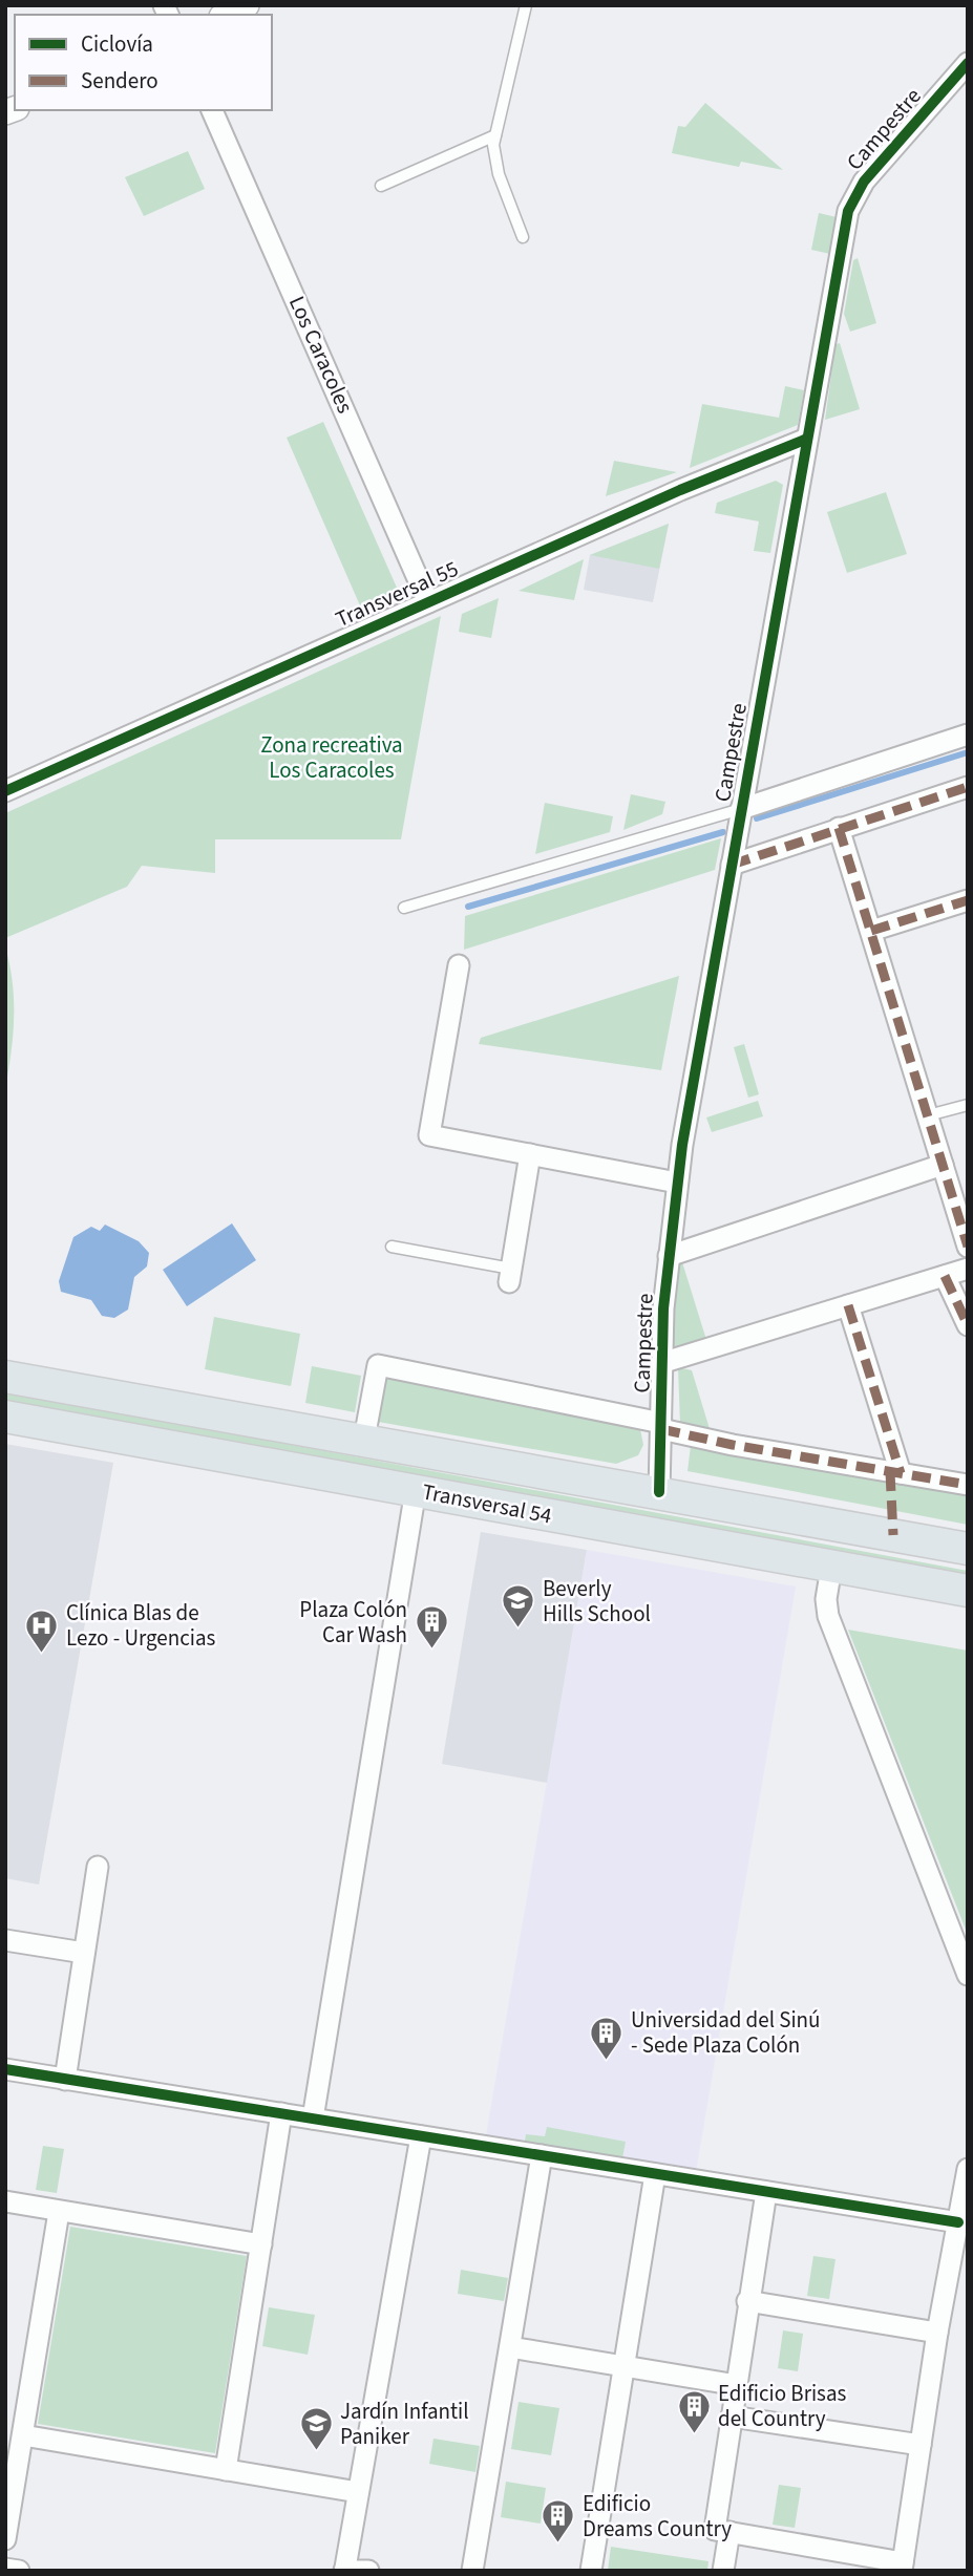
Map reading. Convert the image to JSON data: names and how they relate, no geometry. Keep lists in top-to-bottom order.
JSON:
{
  "streets": {
    "main road": ["Transversal 54"],
    "street": ["Campestre", "Los Caracoles", "Transversal 55"]
  },
  "crossings": [
    ["Campestre", "Transversal 55"],
    ["Campestre", "Transversal 54"],
    ["Los Caracoles", "Transversal 55"]
  ],
  "parks": ["Zona recreativa Los Caracoles"],
  "places": {
    "school or university": ["Beverly Hills School", "Jardín Infantil Paniker"],
    "building": [
      "Plaza Colón Car Wash",
      "Universidad del Sinú - Sede Plaza Colón",
      "Edificio Brisas del Country",
      "Edificio Dreams Country"
    ],
    "hospital": ["Clínica Blas de Lezo - Urgencias"]
  },
  "legend": ["Ciclovía", "Sendero"]
}
